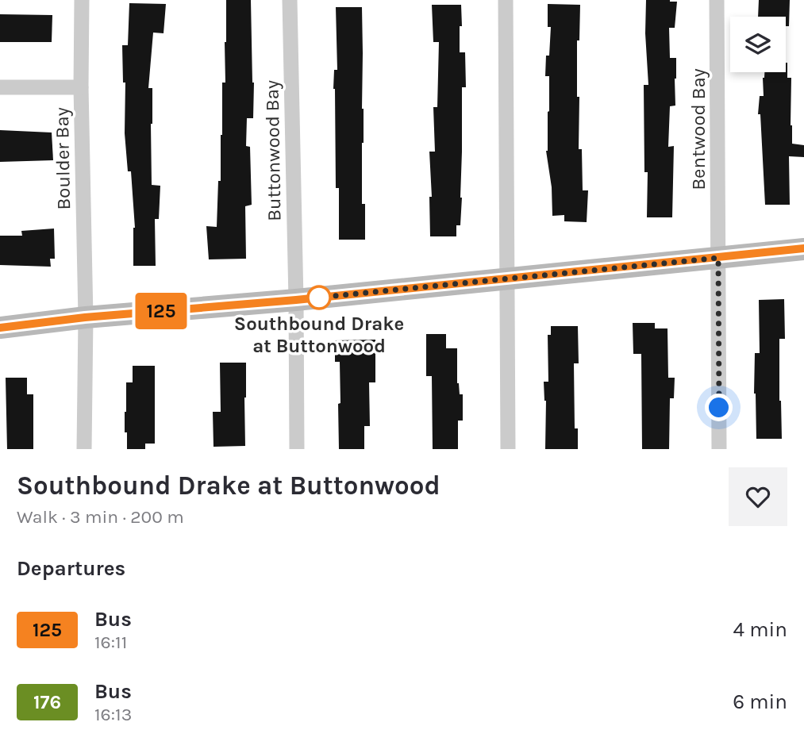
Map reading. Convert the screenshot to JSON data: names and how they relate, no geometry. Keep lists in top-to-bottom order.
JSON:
{
  "streets": {
    "street": ["Bentwood Bay", "Buttonwood Bay", "Boulder Bay"]
  },
  "places": ["Southbound Drake at Buttonwood"],
  "lines": ["bus line 125"],
  "page": {
    "on_map": "125",
    "heading": [
      ["Southbound Drake at Buttonwood", "Walk · 3 min · 200 m"],
      "Departures"
    ],
    "list": [
      {
        "mark": "125",
        "name": "Bus",
        "note": "16:11",
        "value": "4 min"
      },
      {
        "mark": "176",
        "name": "Bus",
        "note": "16:13",
        "value": "6 min"
      }
    ]
  }
}
